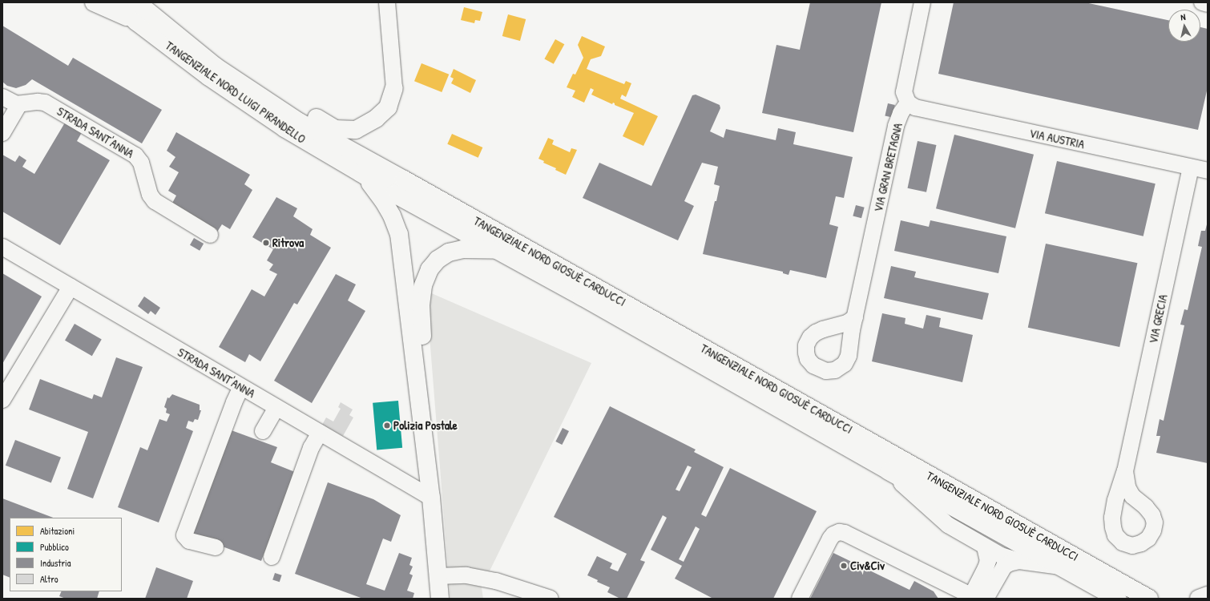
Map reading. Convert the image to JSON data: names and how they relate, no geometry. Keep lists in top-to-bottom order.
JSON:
{
  "streets": {
    "main road": ["TANGENZIALE NORD LUIGI PIRANDELLO", "TANGENZIALE NORD GIOSUÈ CARDUCCI"],
    "street": [
      "STRADA SANT'ANNA",
      "VIA AUSTRIA",
      "VIA GRAN BRETAGNA",
      "VIA GRECIA"
    ]
  },
  "crossings": [
    ["TANGENZIALE NORD LUIGI PIRANDELLO", "TANGENZIALE NORD GIOSUÈ CARDUCCI"],
    ["VIA AUSTRIA", "VIA GRAN BRETAGNA"],
    ["VIA AUSTRIA", "VIA GRECIA"]
  ],
  "places": ["Ritrova", "Polizia Postale", "Civ&Civ"],
  "legend": [
    "Abitazioni",
    "Pubblico",
    "Industria",
    "Altro"
  ],
  "north": "top"
}
